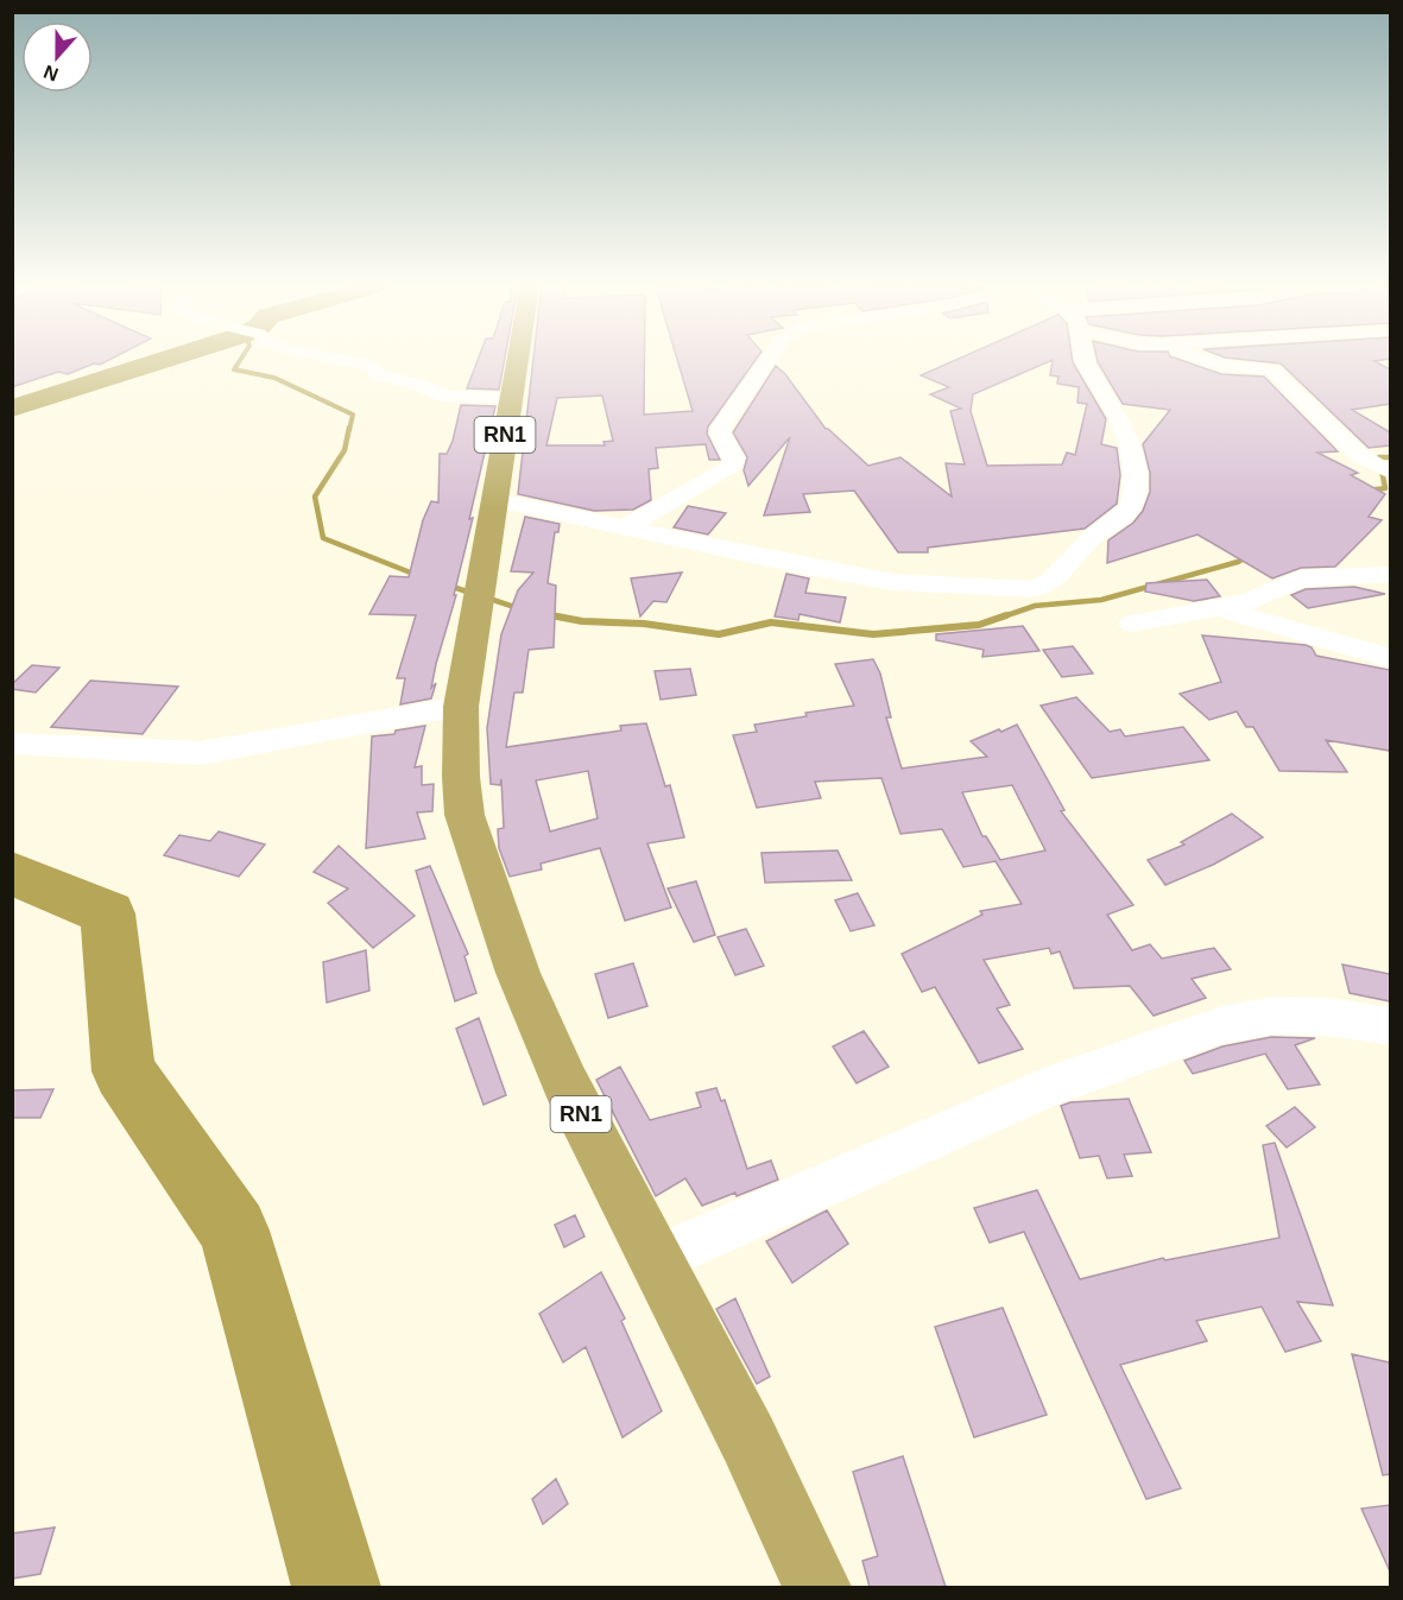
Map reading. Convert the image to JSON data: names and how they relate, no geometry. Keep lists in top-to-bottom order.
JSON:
{
  "streets": {
    "highway": ["RN1"]
  },
  "north": "bottom"
}
